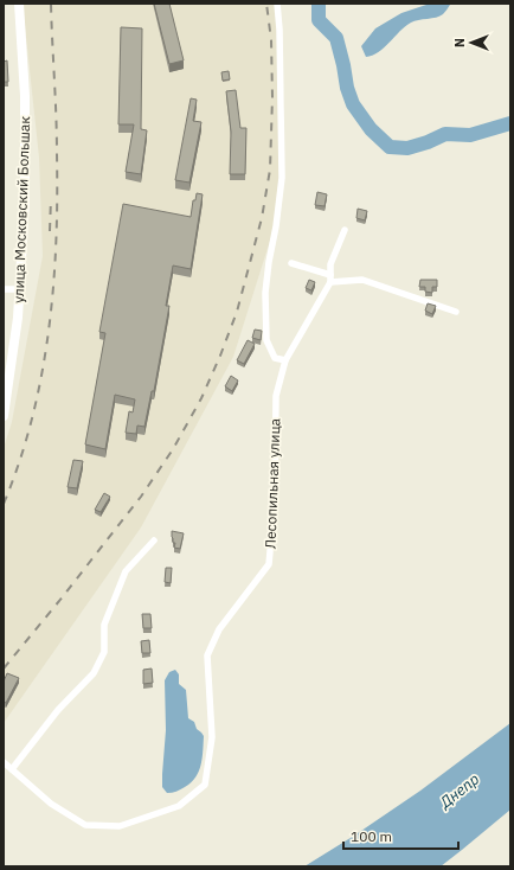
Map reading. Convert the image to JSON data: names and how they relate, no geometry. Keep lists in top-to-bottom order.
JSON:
{
  "streets": {
    "street": ["улица Московский Большак", "Лесопильная улица"]
  },
  "water": ["Днепр"],
  "scale_bar": "100 m",
  "north": "left"
}
